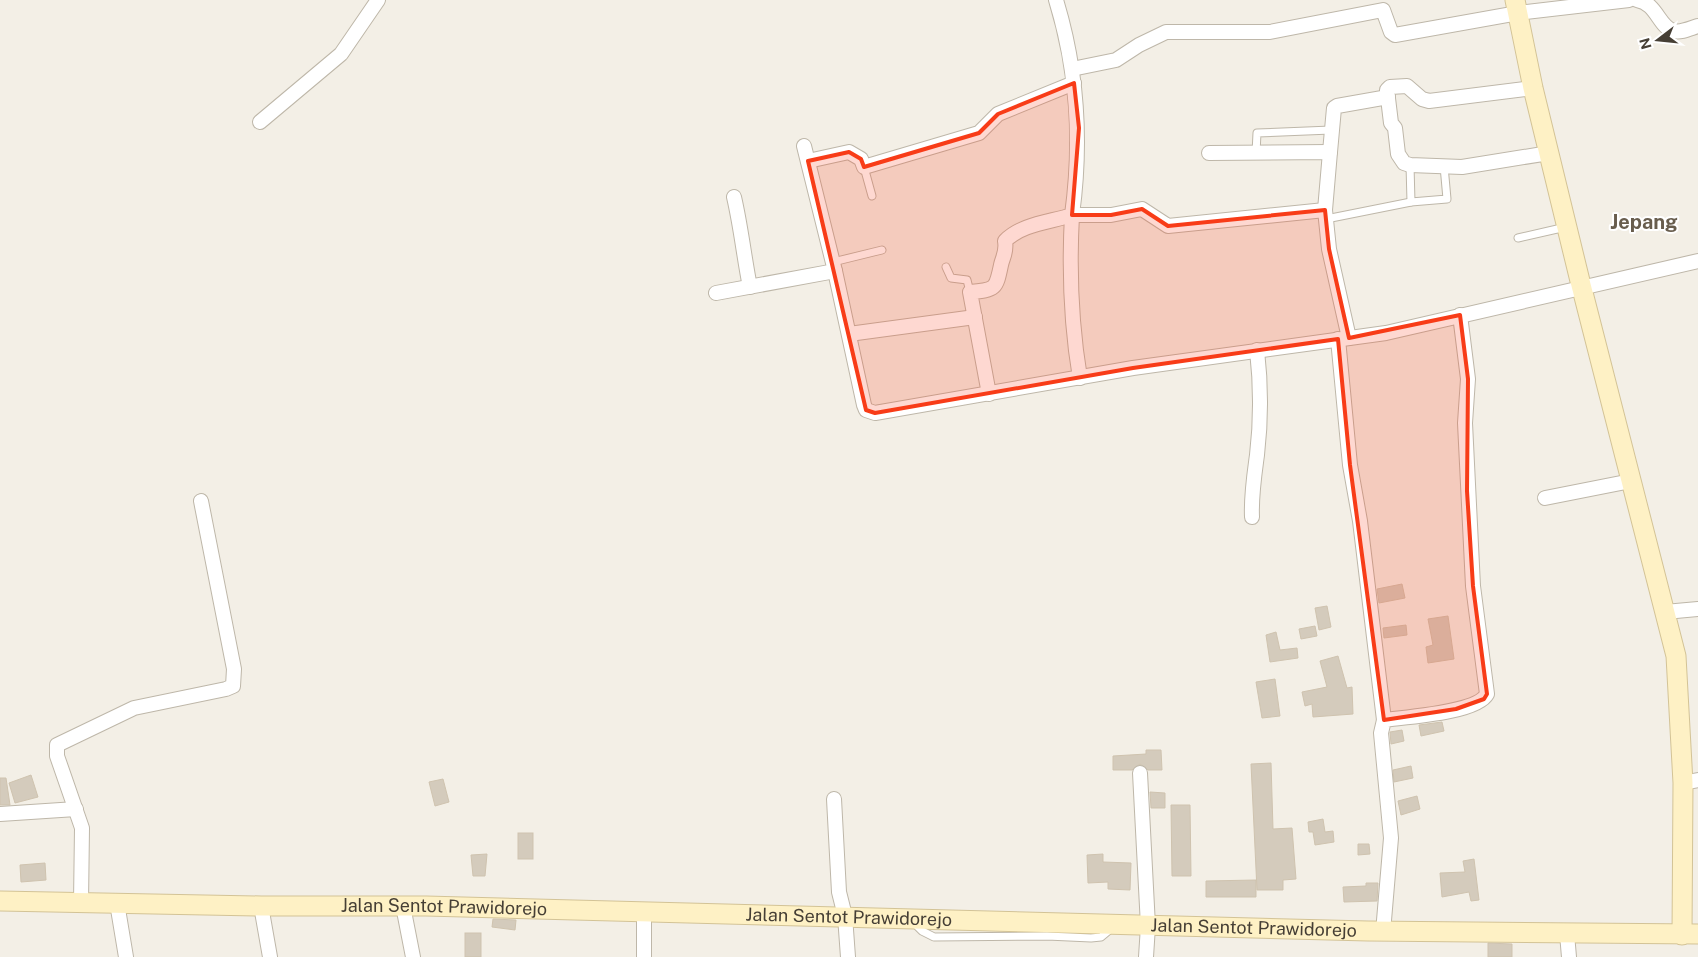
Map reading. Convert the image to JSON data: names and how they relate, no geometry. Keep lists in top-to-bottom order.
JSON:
{
  "streets": {
    "main road": ["Jalan Sentot Prawidorejo"]
  },
  "districts": ["Jepang"],
  "north": "left"
}
